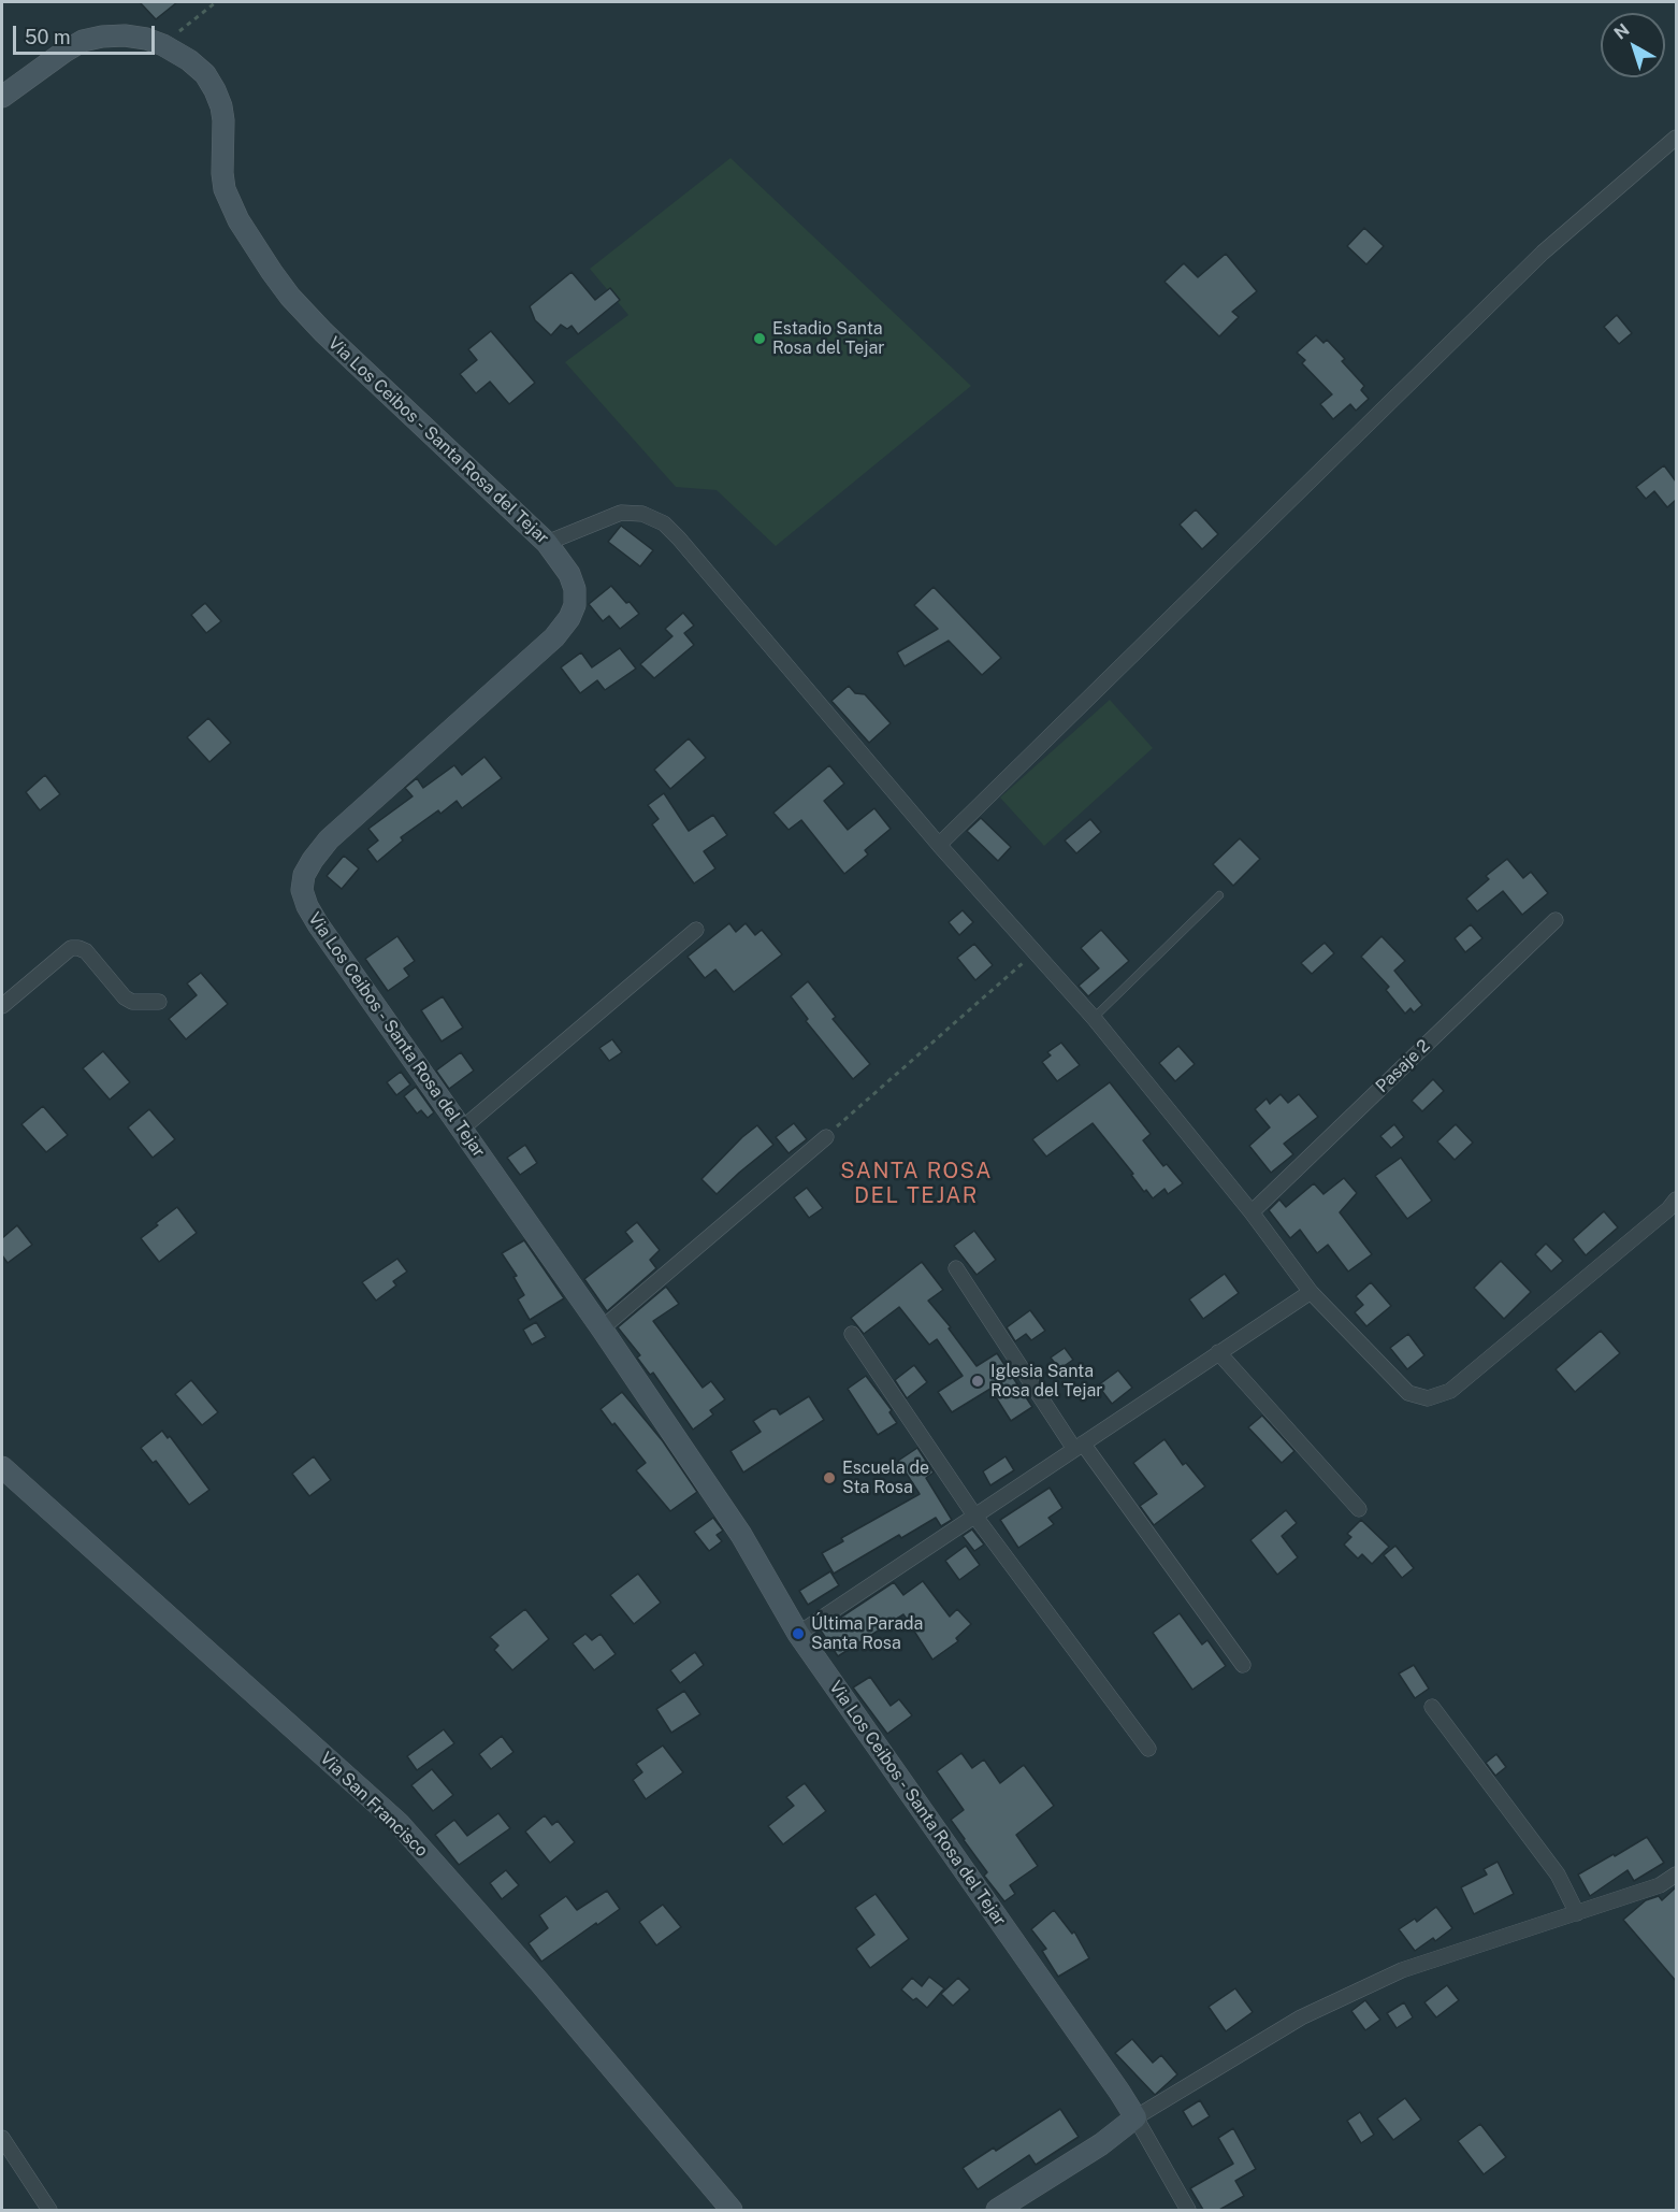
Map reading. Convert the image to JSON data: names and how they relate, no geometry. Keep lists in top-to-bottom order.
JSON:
{
  "streets": {
    "main road": ["Via Los Ceibos - Santa Rosa del Tejar", "Via San Francisco"],
    "street": ["Pasaje 2"]
  },
  "districts": ["SANTA ROSA DEL TEJAR"],
  "places": [
    "Estadio Santa Rosa del Tejar",
    "Iglesia Santa Rosa del Tejar",
    "Escuela de Sta Rosa",
    "Última Parada Santa Rosa"
  ],
  "scale_bar": "50 m",
  "north": "top left"
}
